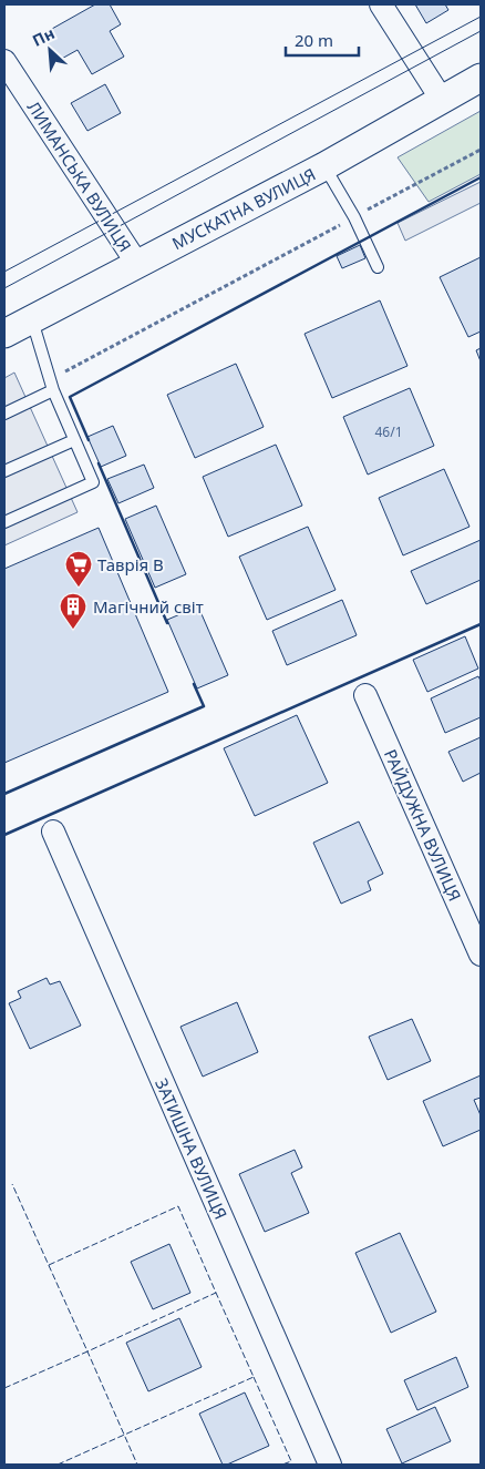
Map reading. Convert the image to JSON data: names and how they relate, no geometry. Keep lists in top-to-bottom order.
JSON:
{
  "streets": {
    "street": [
      "ЛИМАНСЬКА ВУЛИЦЯ",
      "МУСКАТНА ВУЛИЦЯ",
      "РАЙДУЖНА ВУЛИЦЯ",
      "ЗАТИШНА ВУЛИЦЯ"
    ]
  },
  "crossings": [
    ["ЛИМАНСЬКА ВУЛИЦЯ", "МУСКАТНА ВУЛИЦЯ"]
  ],
  "places": {
    "supermarket": ["Таврія В"],
    "building": ["Магічний світ"]
  },
  "house_numbers": ["46/1"],
  "scale_bar": "20 m",
  "north": "top left"
}
